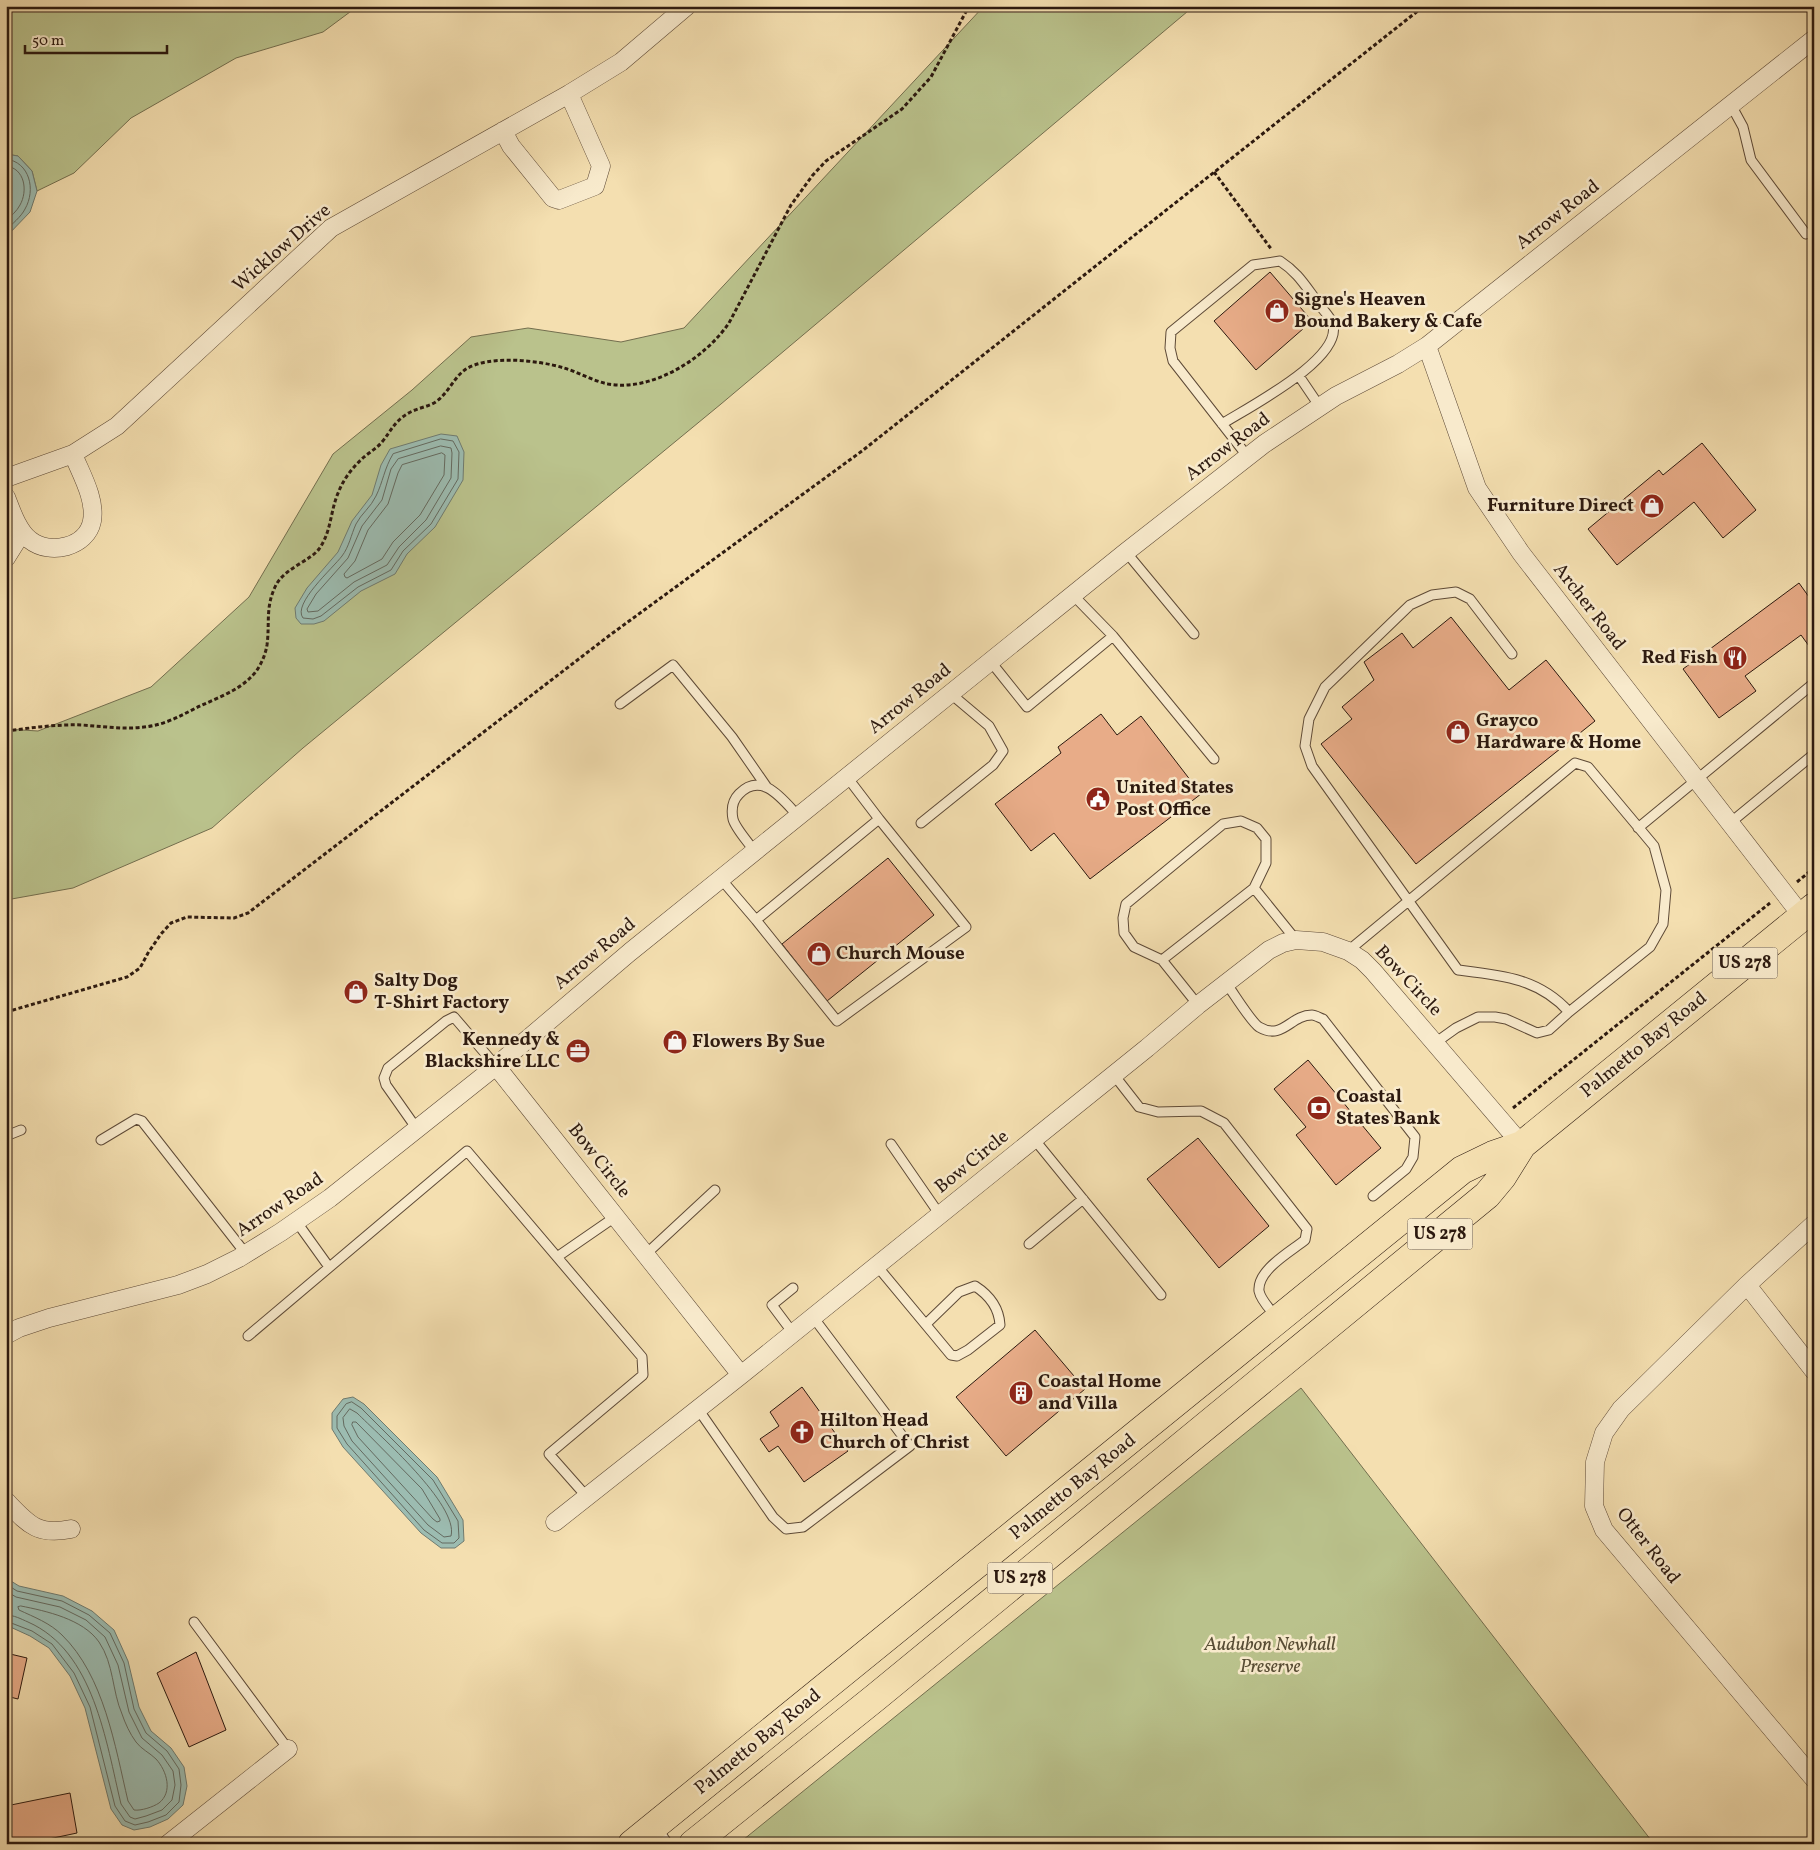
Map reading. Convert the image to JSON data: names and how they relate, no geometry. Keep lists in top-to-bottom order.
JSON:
{
  "streets": {
    "highway": ["US 278", "Palmetto Bay Road"],
    "street": [
      "Arrow Road",
      "Wicklow Drive",
      "Archer Road",
      "Bow Circle",
      "Otter Road"
    ]
  },
  "crossings": [
    ["Arrow Road", "Archer Road"],
    ["Arrow Road", "Bow Circle"],
    ["Archer Road", "Palmetto Bay Road"],
    ["Bow Circle", "Palmetto Bay Road"]
  ],
  "parks": ["Audubon Newhall Preserve"],
  "places": {
    "shop": [
      "Signe's Heaven Bound Bakery & Cafe",
      "Furniture Direct",
      "Grayco Hardware & Home",
      "Church Mouse",
      "Salty Dog T-Shirt Factory",
      "Flowers By Sue"
    ],
    "restaurant": ["Red Fish"],
    "public building": ["United States Post Office"],
    "office": ["Kennedy & Blackshire LLC"],
    "bank": ["Coastal States Bank"],
    "building": ["Coastal Home and Villa"],
    "church": ["Hilton Head Church of Christ"]
  },
  "scale_bar": "50 m"
}
